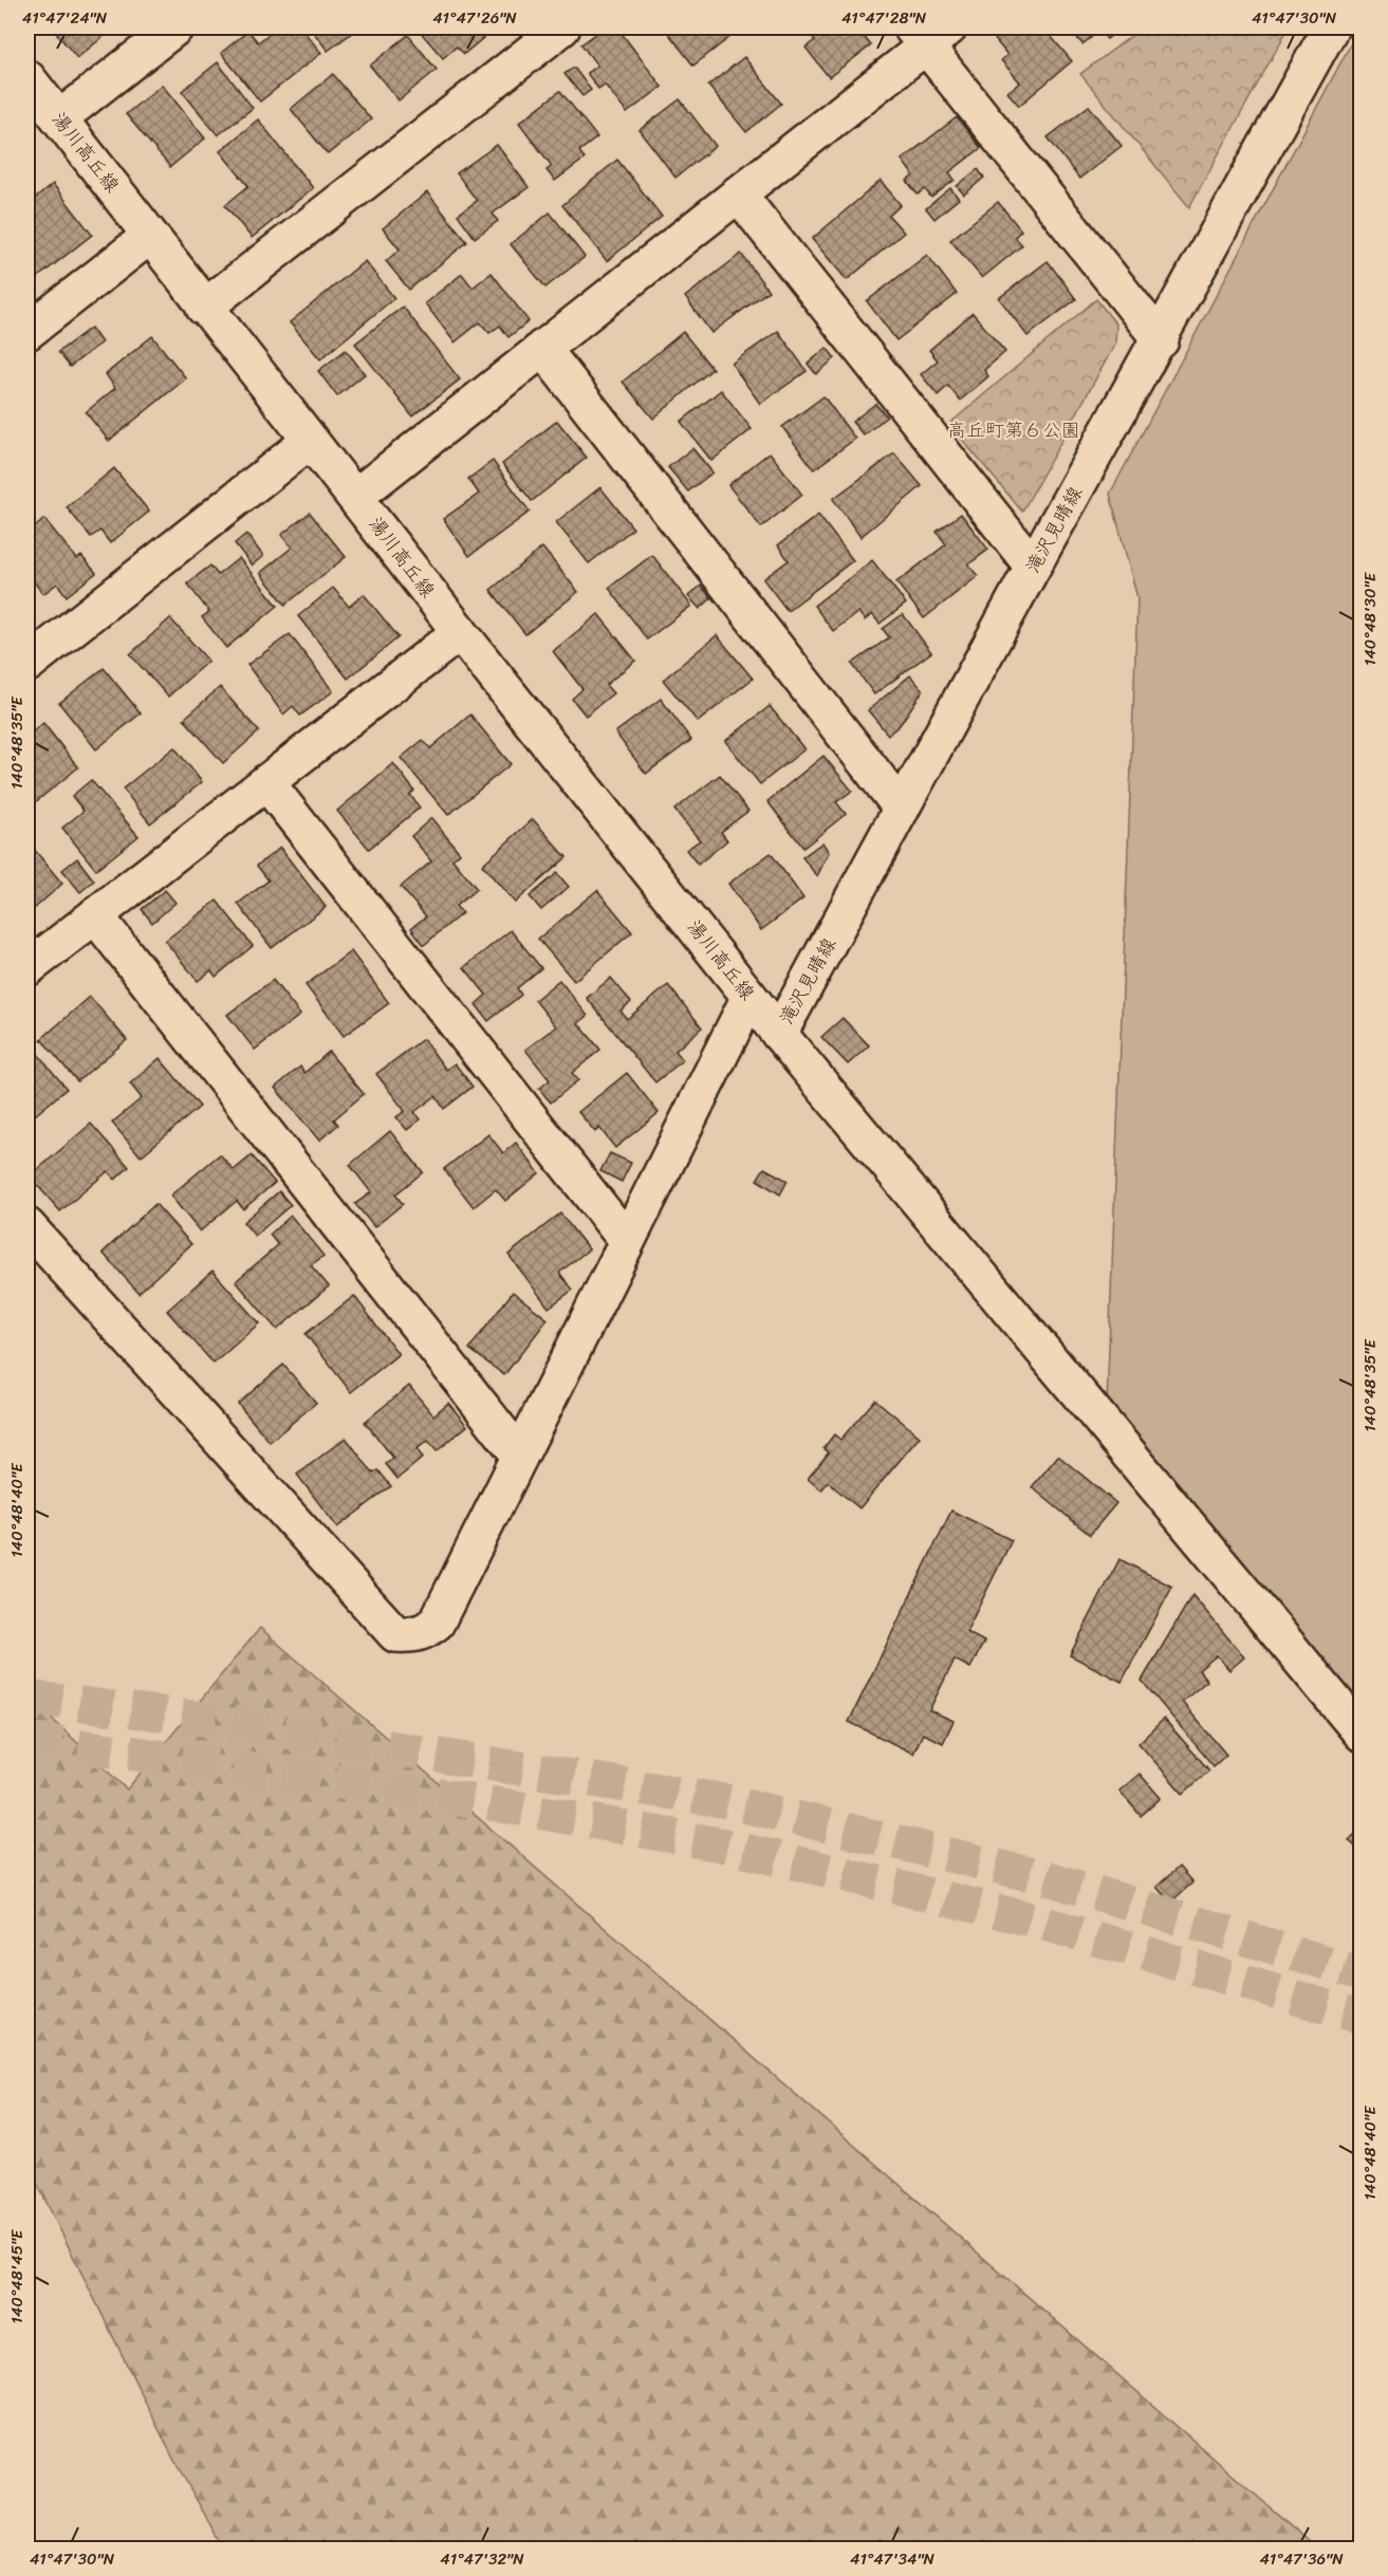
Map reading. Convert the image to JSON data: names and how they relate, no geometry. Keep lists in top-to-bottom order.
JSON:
{
  "streets": {
    "street": ["湯川高丘線", "滝沢見晴線"]
  },
  "crossings": [
    ["湯川高丘線", "滝沢見晴線"]
  ],
  "parks": ["高丘町第６公園"],
  "coordinates": [
    "41°47'24\"N",
    "41°47'26\"N",
    "41°47'28\"N",
    "41°47'30\"N",
    "140°48'30\"E",
    "140°48'35\"E",
    "140°48'40\"E",
    "140°48'45\"E",
    "41°47'32\"N",
    "41°47'34\"N",
    "41°47'36\"N"
  ]
}
